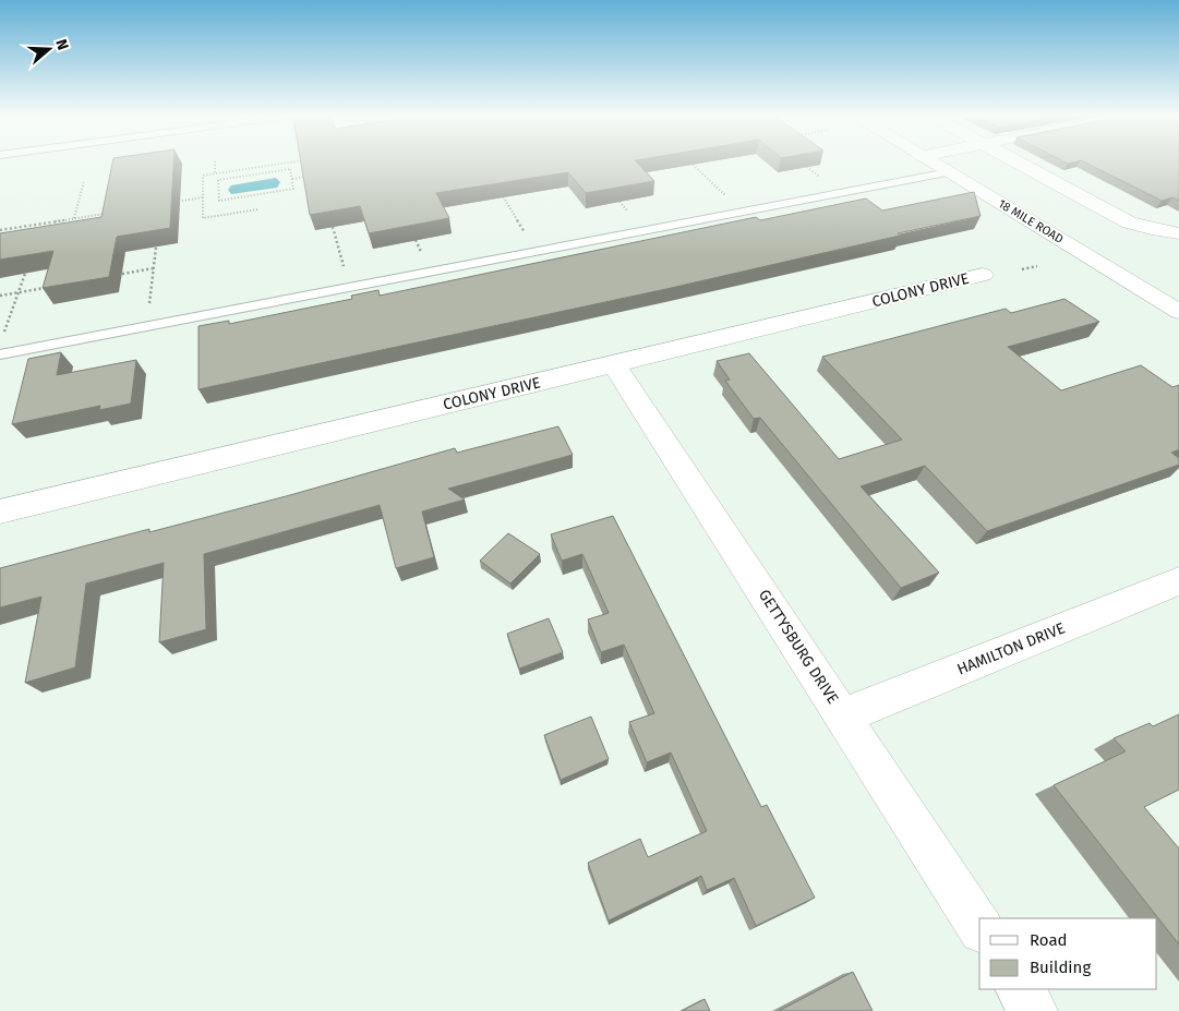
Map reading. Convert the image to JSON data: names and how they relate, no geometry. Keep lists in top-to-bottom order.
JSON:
{
  "streets": {
    "street": [
      "18 MILE ROAD",
      "COLONY DRIVE",
      "GETTYSBURG DRIVE",
      "HAMILTON DRIVE"
    ]
  },
  "crossings": [
    ["COLONY DRIVE", "GETTYSBURG DRIVE"],
    ["GETTYSBURG DRIVE", "HAMILTON DRIVE"]
  ],
  "legend": ["Road", "Building"],
  "north": "right"
}
